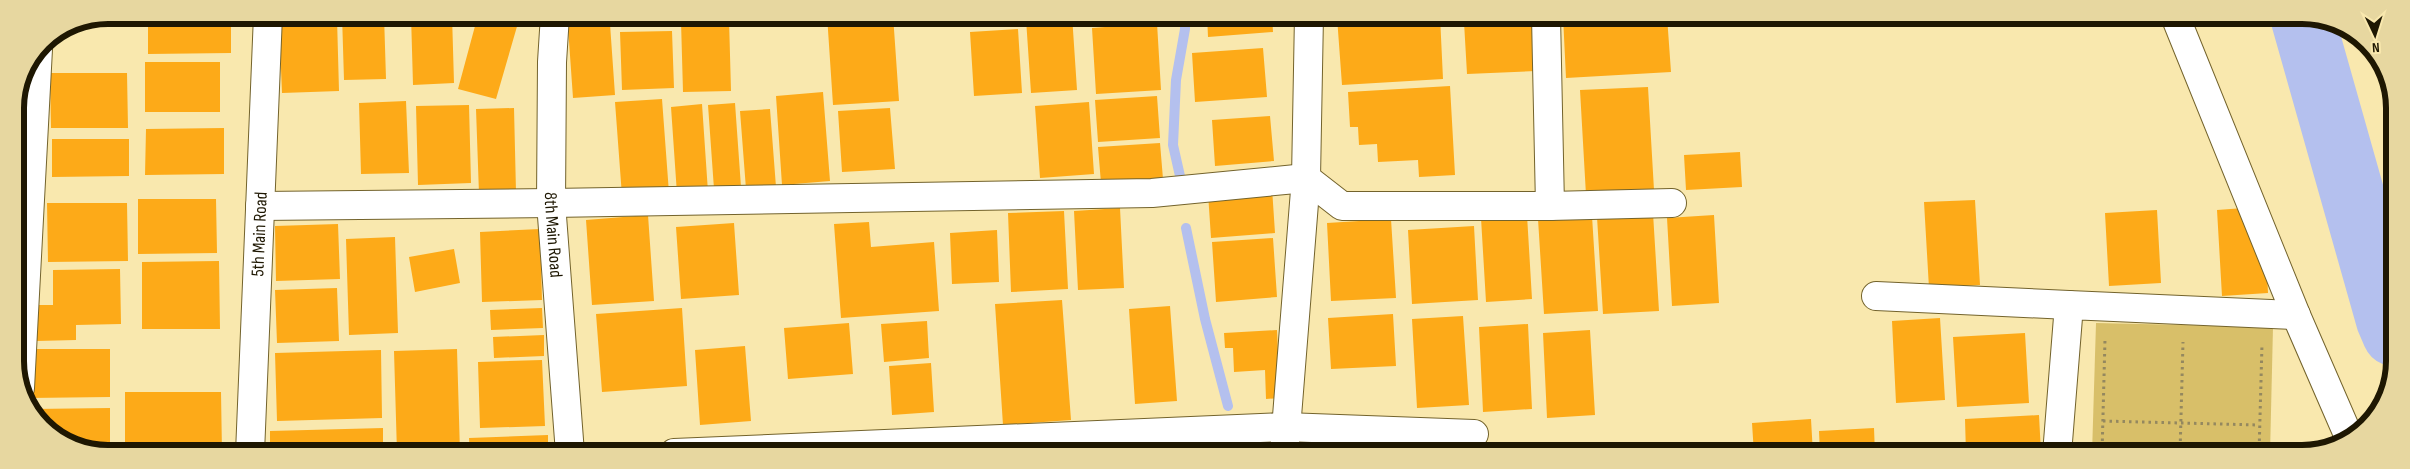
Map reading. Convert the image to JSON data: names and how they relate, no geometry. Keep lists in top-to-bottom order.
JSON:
{
  "streets": {
    "street": ["5th Main Road", "8th Main Road"]
  },
  "north": "bottom"
}
